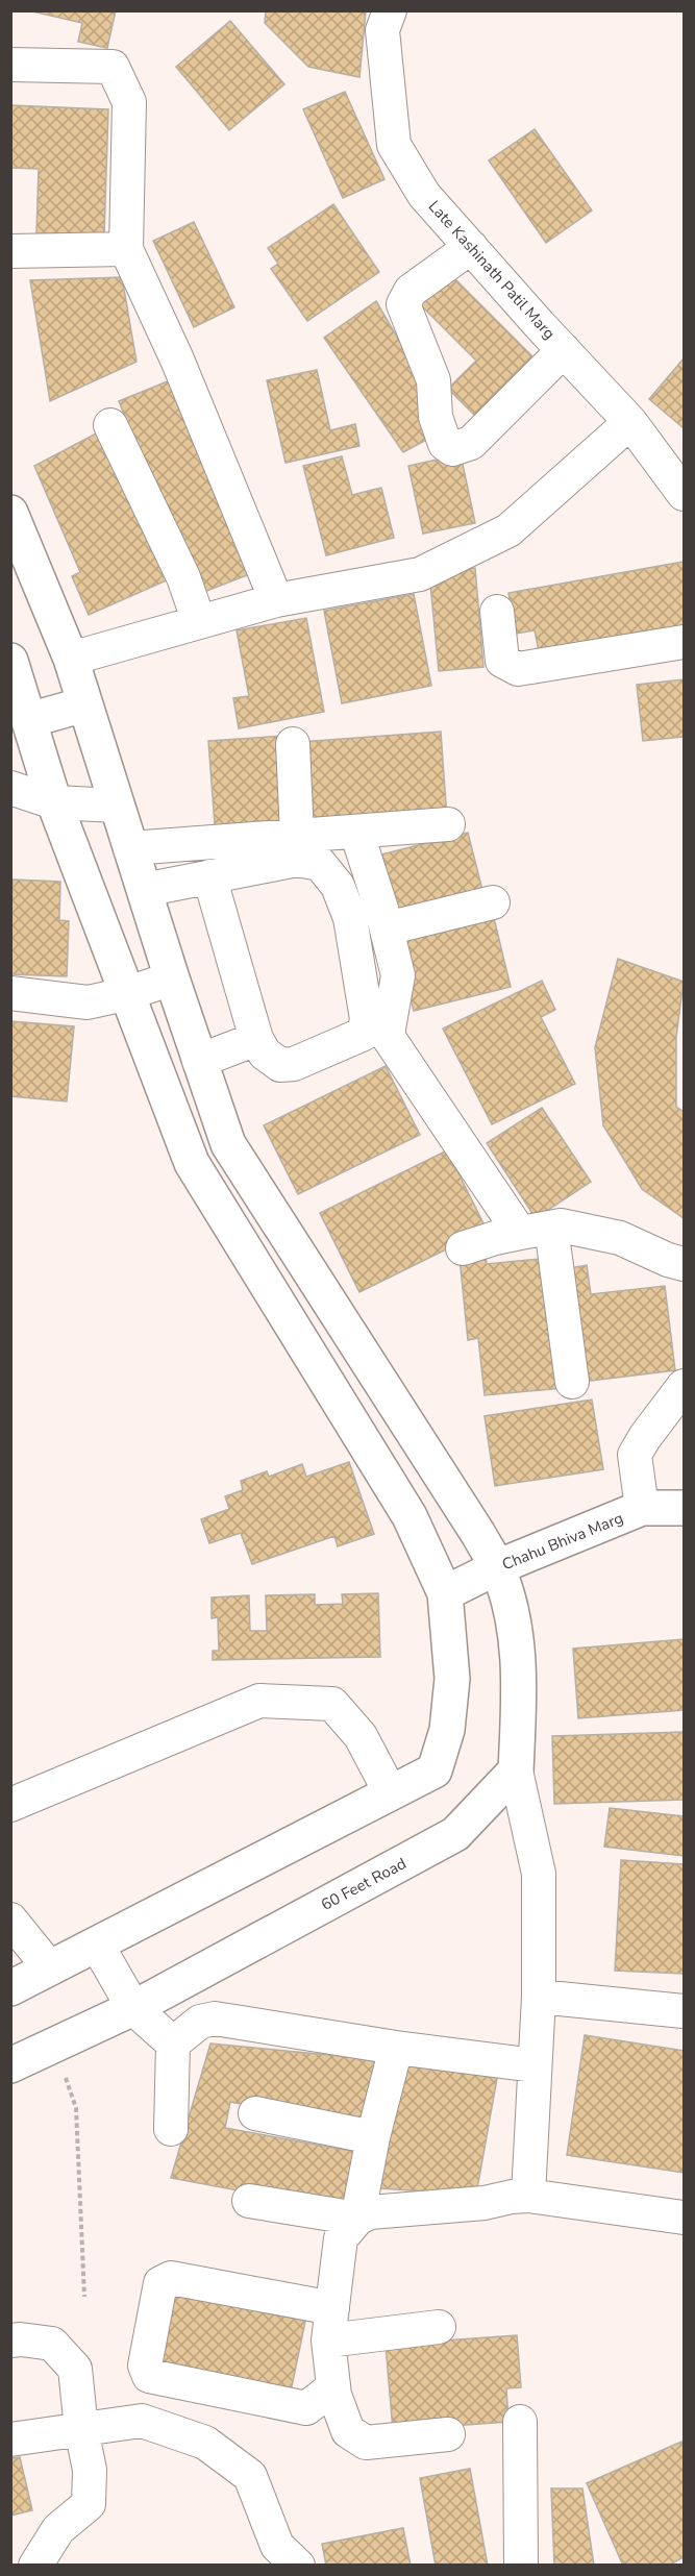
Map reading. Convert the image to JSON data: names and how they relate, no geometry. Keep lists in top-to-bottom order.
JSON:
{
  "streets": {
    "street": ["Late Kashinath Patil Marg", "Chahu Bhiva Marg", "60 Feet Road"]
  }
}
